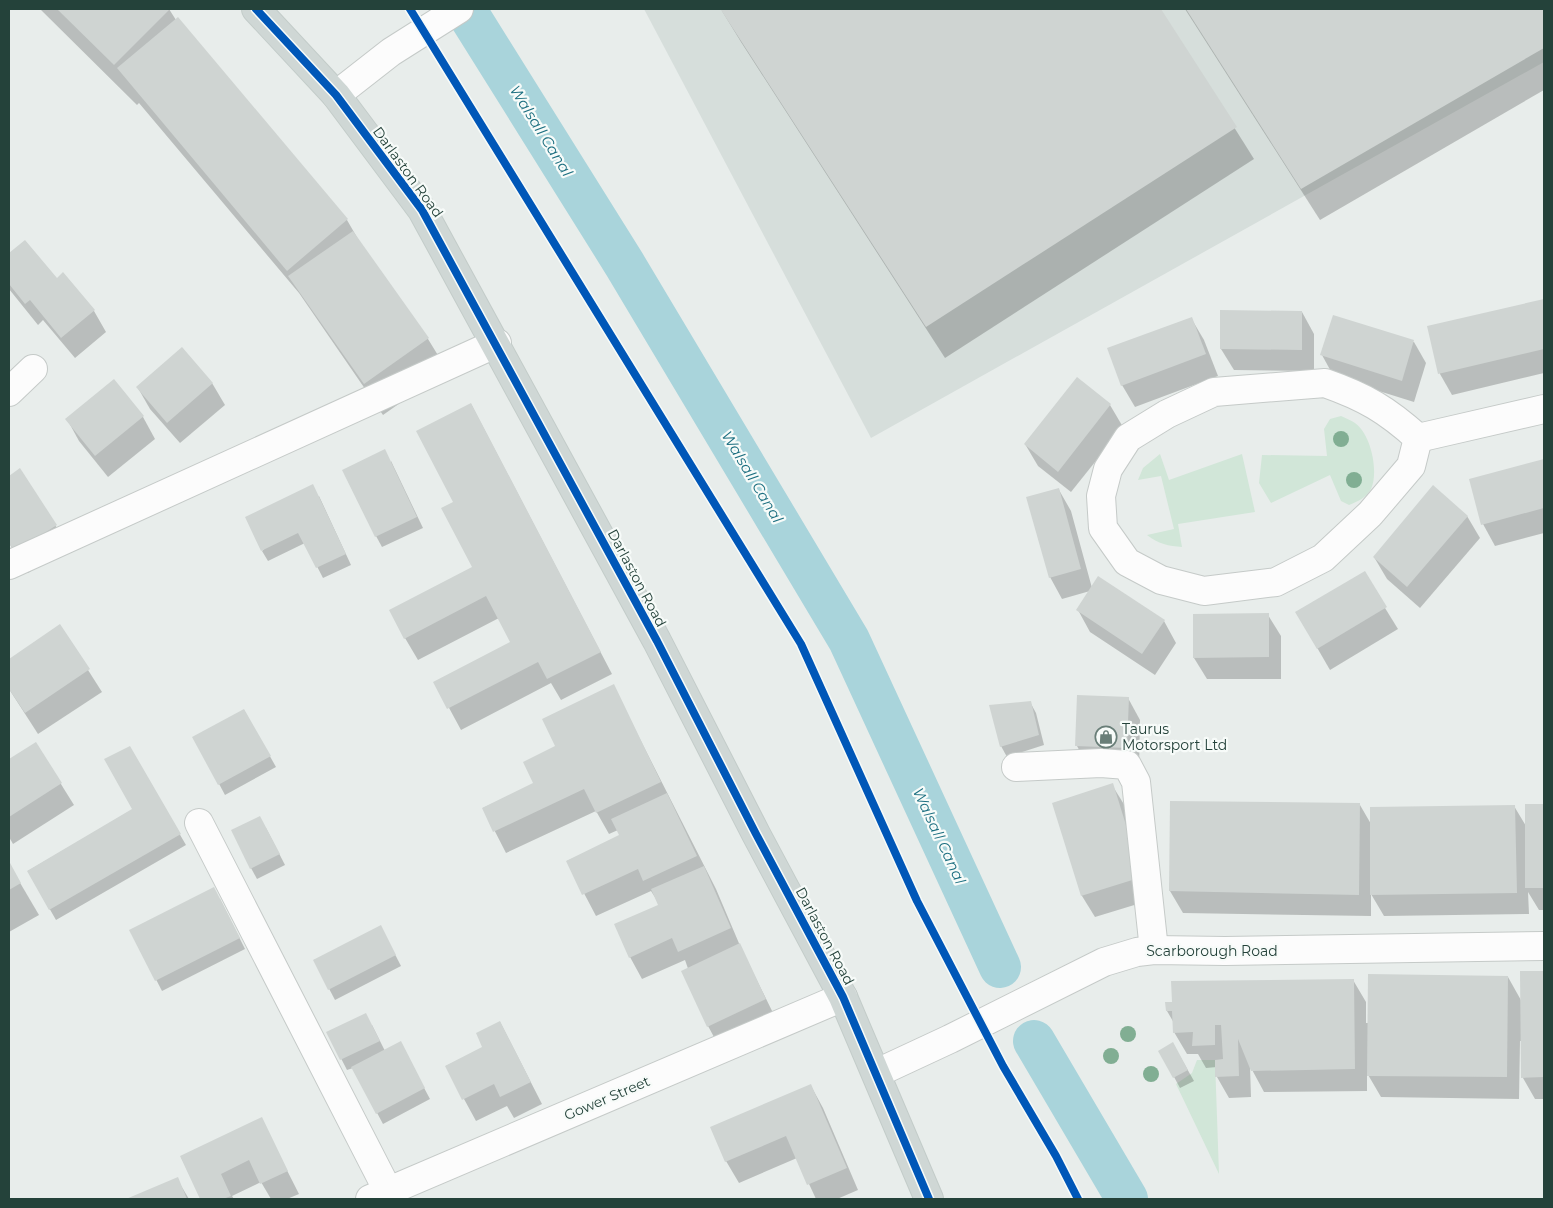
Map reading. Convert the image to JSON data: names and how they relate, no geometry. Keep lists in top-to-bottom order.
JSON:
{
  "streets": {
    "main road": ["Darlaston Road"],
    "street": ["Scarborough Road", "Gower Street"]
  },
  "crossings": [
    ["Darlaston Road", "Scarborough Road"],
    ["Darlaston Road", "Gower Street"]
  ],
  "water": ["Walsall Canal"],
  "places": {
    "shop": ["Taurus Motorsport Ltd"]
  }
}
